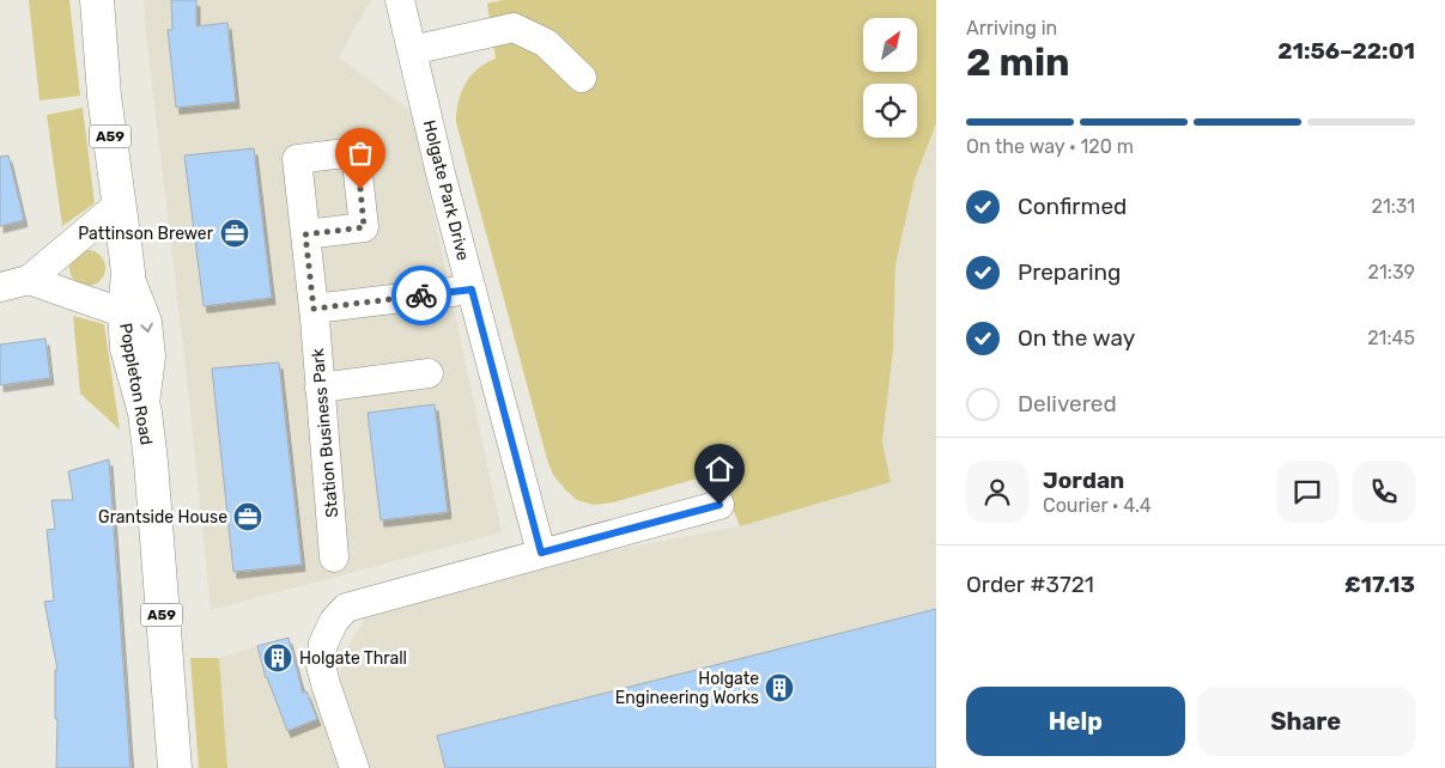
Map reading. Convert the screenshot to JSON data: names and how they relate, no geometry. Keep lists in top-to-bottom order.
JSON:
{
  "streets": {
    "main road": ["A59", "Poppleton Road"],
    "street": ["Holgate Park Drive", "Station Business Park"]
  },
  "places": {
    "office": ["Pattinson Brewer", "Grantside House"],
    "building": ["Holgate Thrall", "Holgate Engineering Works"]
  },
  "north": "top right",
  "page": {
    "heading": ["2 min", "Arriving in", "21:56–22:01"],
    "panel": [
      "Jordan",
      "Courier · 4.4",
      "Order #3721",
      "£17.13"
    ],
    "bar": "On the way · 120 m",
    "list": [
      ["Confirmed", "21:31"],
      ["Preparing", "21:39"],
      ["On the way", "21:45"],
      "Delivered"
    ],
    "buttons": ["Help", "Share"]
  }
}
